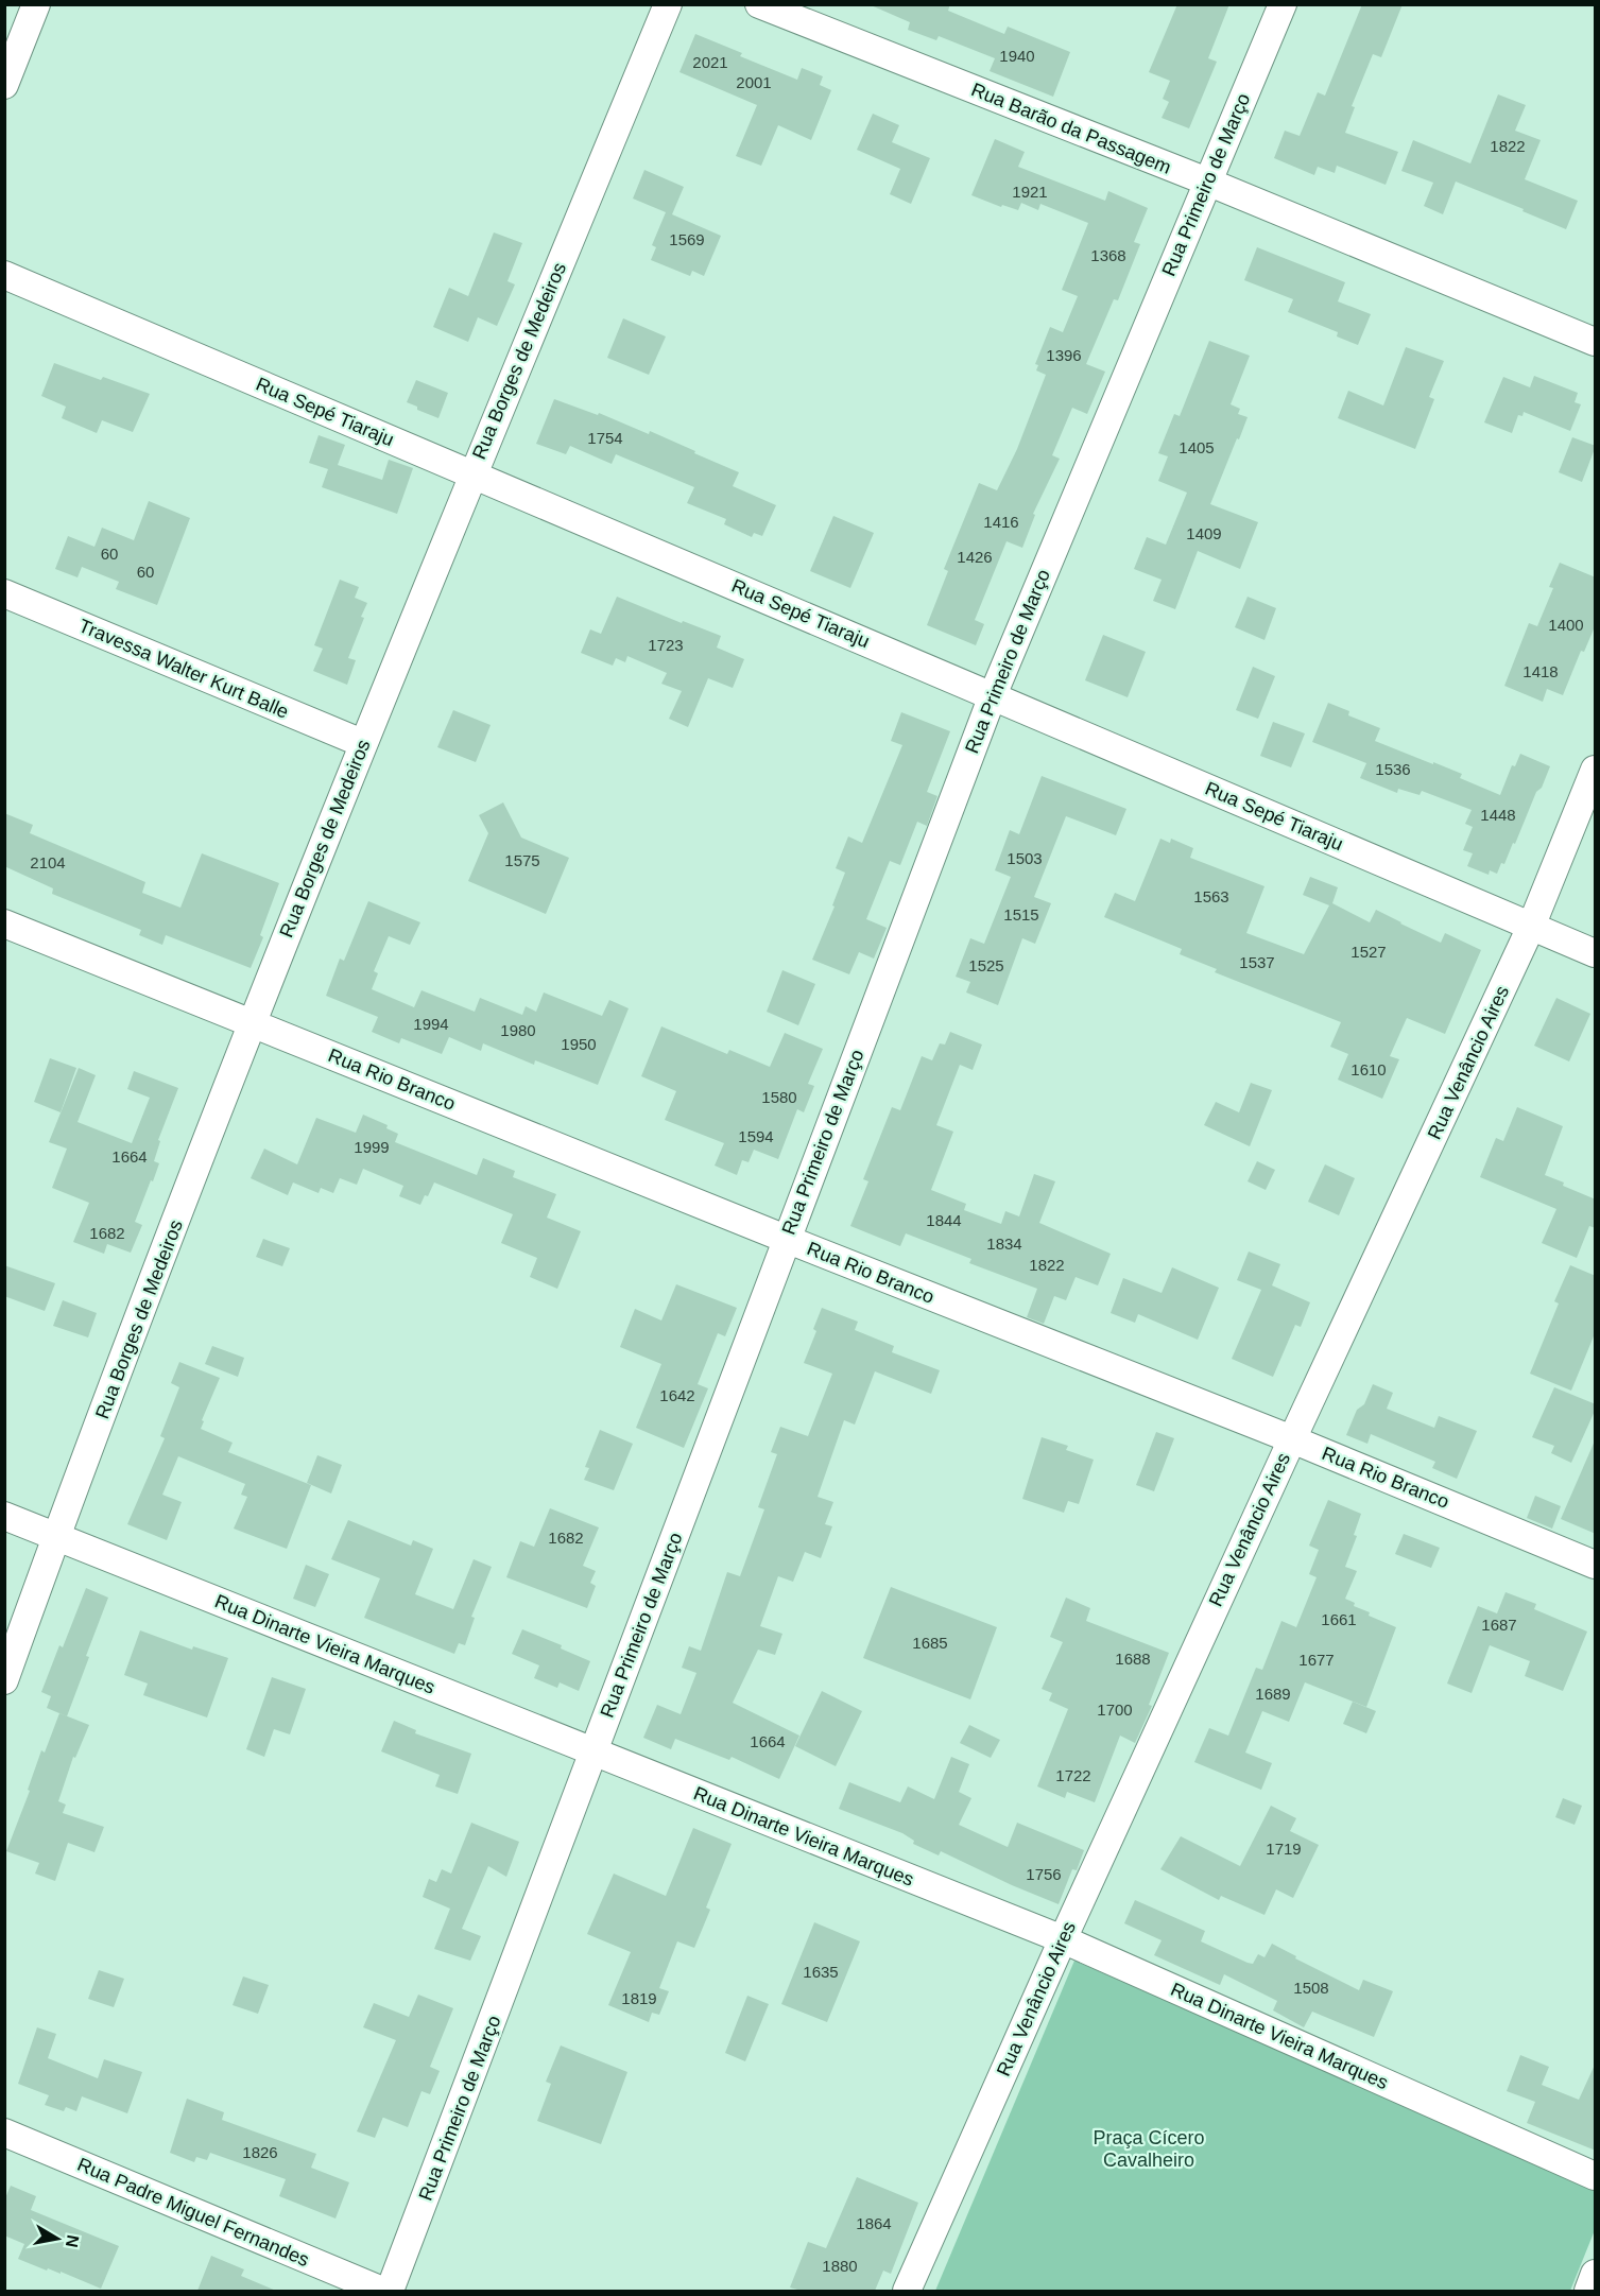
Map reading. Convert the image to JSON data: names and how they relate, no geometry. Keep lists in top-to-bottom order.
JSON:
{
  "streets": {
    "street": [
      "Rua Barão da Passagem",
      "Rua Primeiro de Março",
      "Rua Borges de Medeiros",
      "Rua Sepé Tiaraju",
      "Travessa Walter Kurt Balle",
      "Rua Venâncio Aires",
      "Rua Rio Branco",
      "Rua Dinarte Vieira Marques",
      "Rua Padre Miguel Fernandes"
    ]
  },
  "crossings": [
    ["Rua Barão da Passagem", "Rua Primeiro de Março"],
    ["Rua Primeiro de Março", "Rua Sepé Tiaraju"],
    ["Rua Primeiro de Março", "Rua Rio Branco"],
    ["Rua Primeiro de Março", "Rua Dinarte Vieira Marques"],
    ["Rua Borges de Medeiros", "Rua Sepé Tiaraju"],
    ["Rua Borges de Medeiros", "Travessa Walter Kurt Balle"],
    ["Rua Borges de Medeiros", "Rua Rio Branco"],
    ["Rua Borges de Medeiros", "Rua Dinarte Vieira Marques"],
    ["Rua Sepé Tiaraju", "Rua Venâncio Aires"],
    ["Rua Venâncio Aires", "Rua Rio Branco"],
    ["Rua Venâncio Aires", "Rua Dinarte Vieira Marques"]
  ],
  "parks": ["Praça Cícero Cavalheiro"],
  "house_numbers": [
    "1940",
    "2021",
    "2001",
    "1822",
    "1921",
    "1569",
    "1368",
    "1396",
    "1754",
    "1405",
    "1416",
    "1409",
    "60",
    "1426",
    "60",
    "1400",
    "1723",
    "1418",
    "1536",
    "1448",
    "1503",
    "1575",
    "2104",
    "1563",
    "1515",
    "1527",
    "1537",
    "1525",
    "1994",
    "1980",
    "1950",
    "1610",
    "1580",
    "1594",
    "1999",
    "1664",
    "1844",
    "1682",
    "1834",
    "1822",
    "1642",
    "1682",
    "1661",
    "1687",
    "1685",
    "1688",
    "1677",
    "1689",
    "1700",
    "1664",
    "1722",
    "1719",
    "1756",
    "1635",
    "1508",
    "1819",
    "1826",
    "1864",
    "1880"
  ],
  "north": "right"
}
